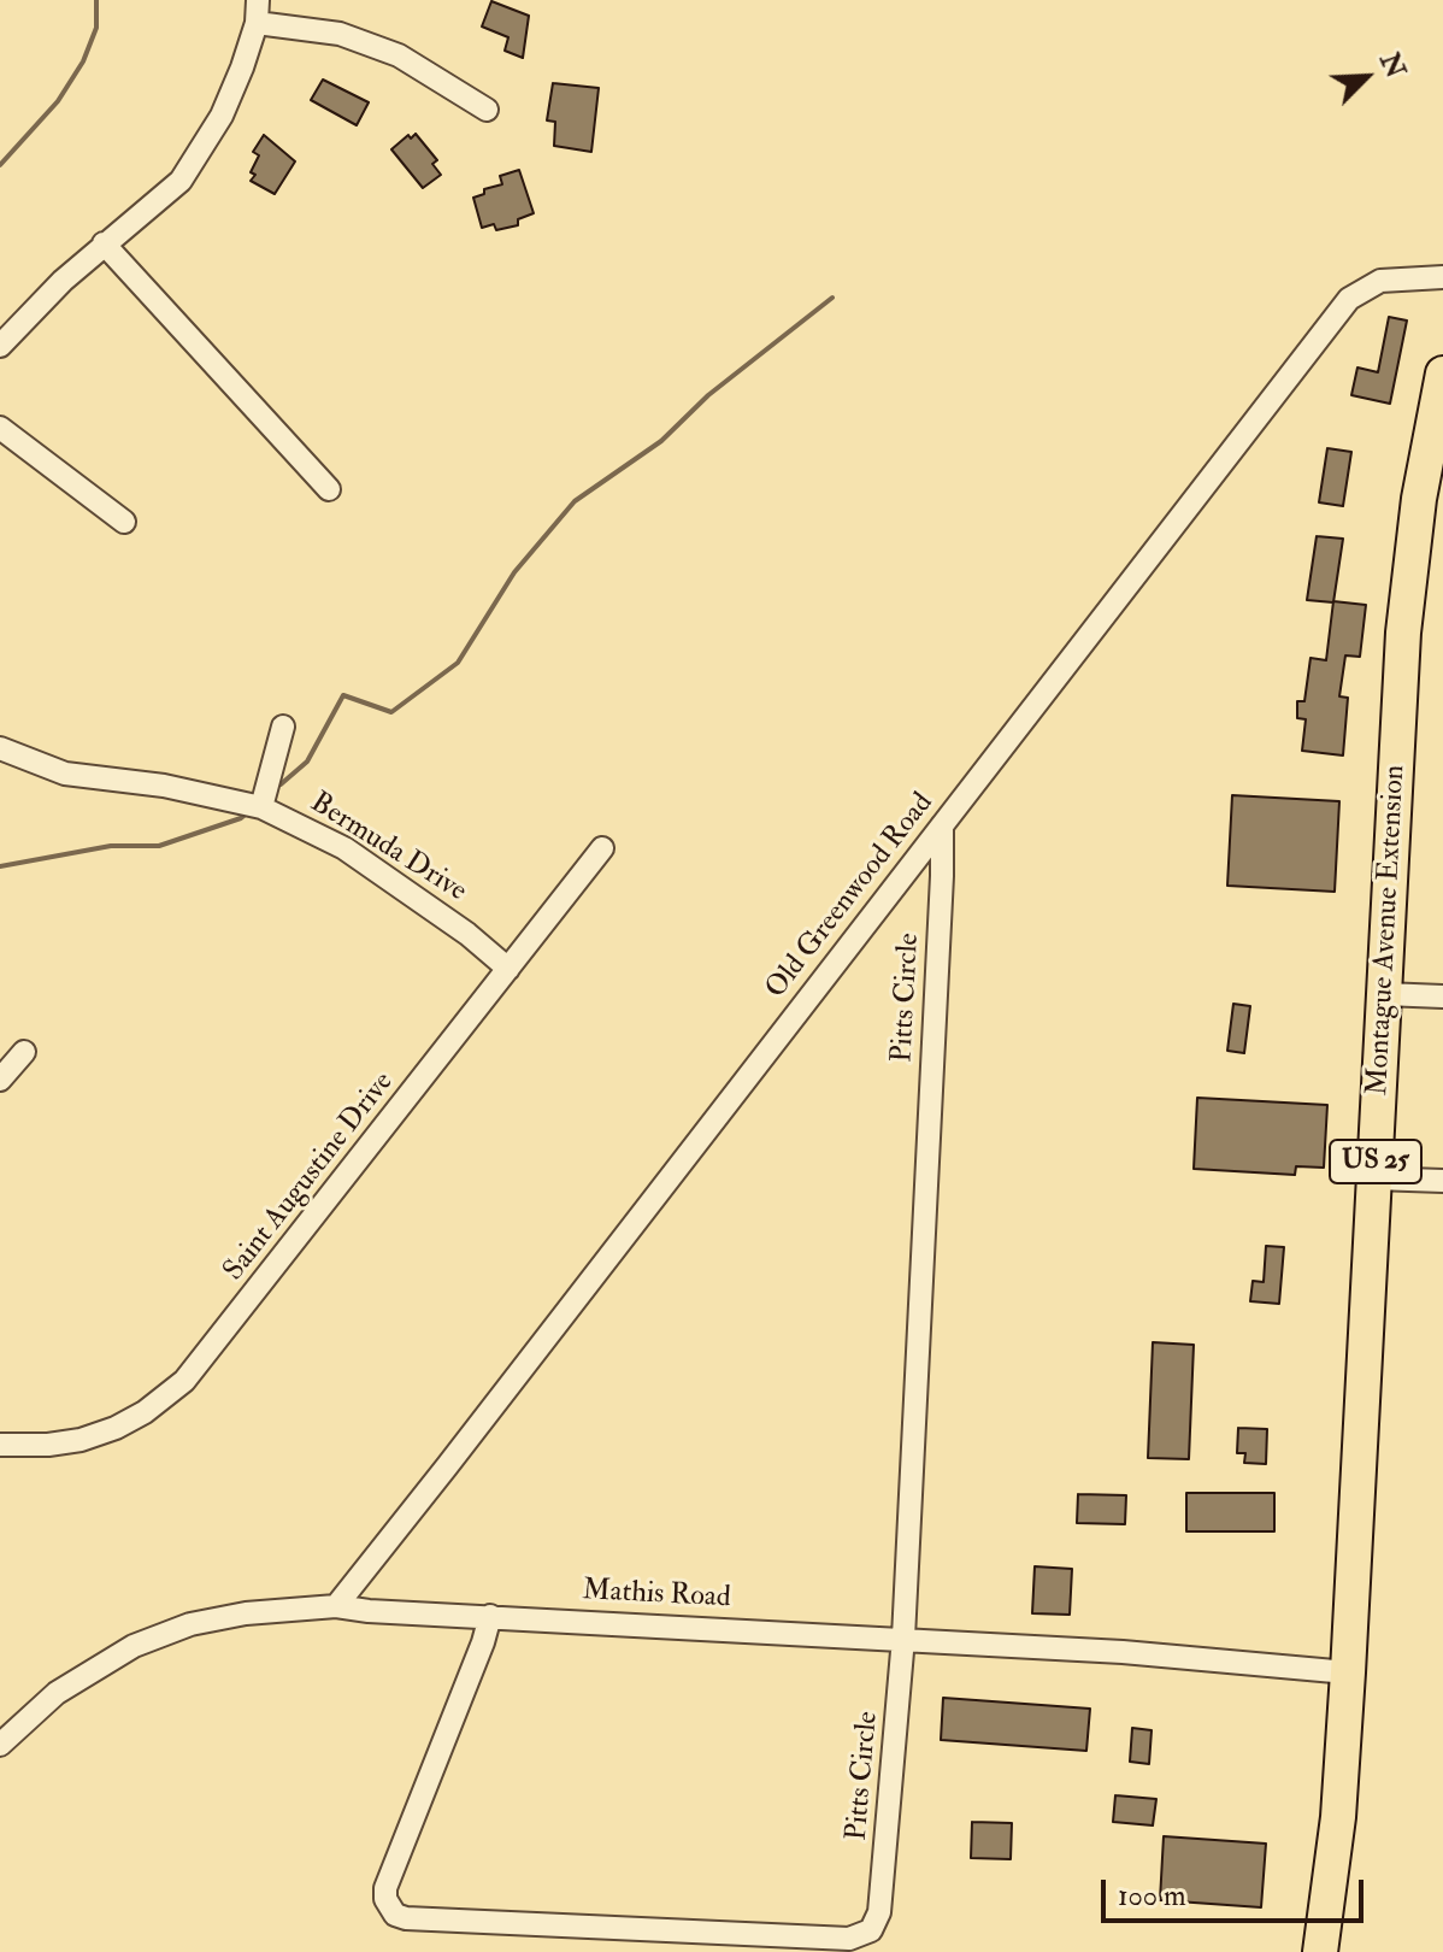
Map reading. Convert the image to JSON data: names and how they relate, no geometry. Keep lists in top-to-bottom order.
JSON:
{
  "streets": {
    "highway": ["Montague Avenue Extension", "US 25"],
    "street": [
      "Bermuda Drive",
      "Old Greenwood Road",
      "Pitts Circle",
      "Saint Augustine Drive",
      "Mathis Road"
    ]
  },
  "crossings": [
    ["Bermuda Drive", "Saint Augustine Drive"],
    ["Old Greenwood Road", "Pitts Circle"],
    ["Old Greenwood Road", "Mathis Road"],
    ["Montague Avenue Extension", "Mathis Road"],
    ["Pitts Circle", "Mathis Road"]
  ],
  "scale_bar": "100 m",
  "north": "top right"
}
